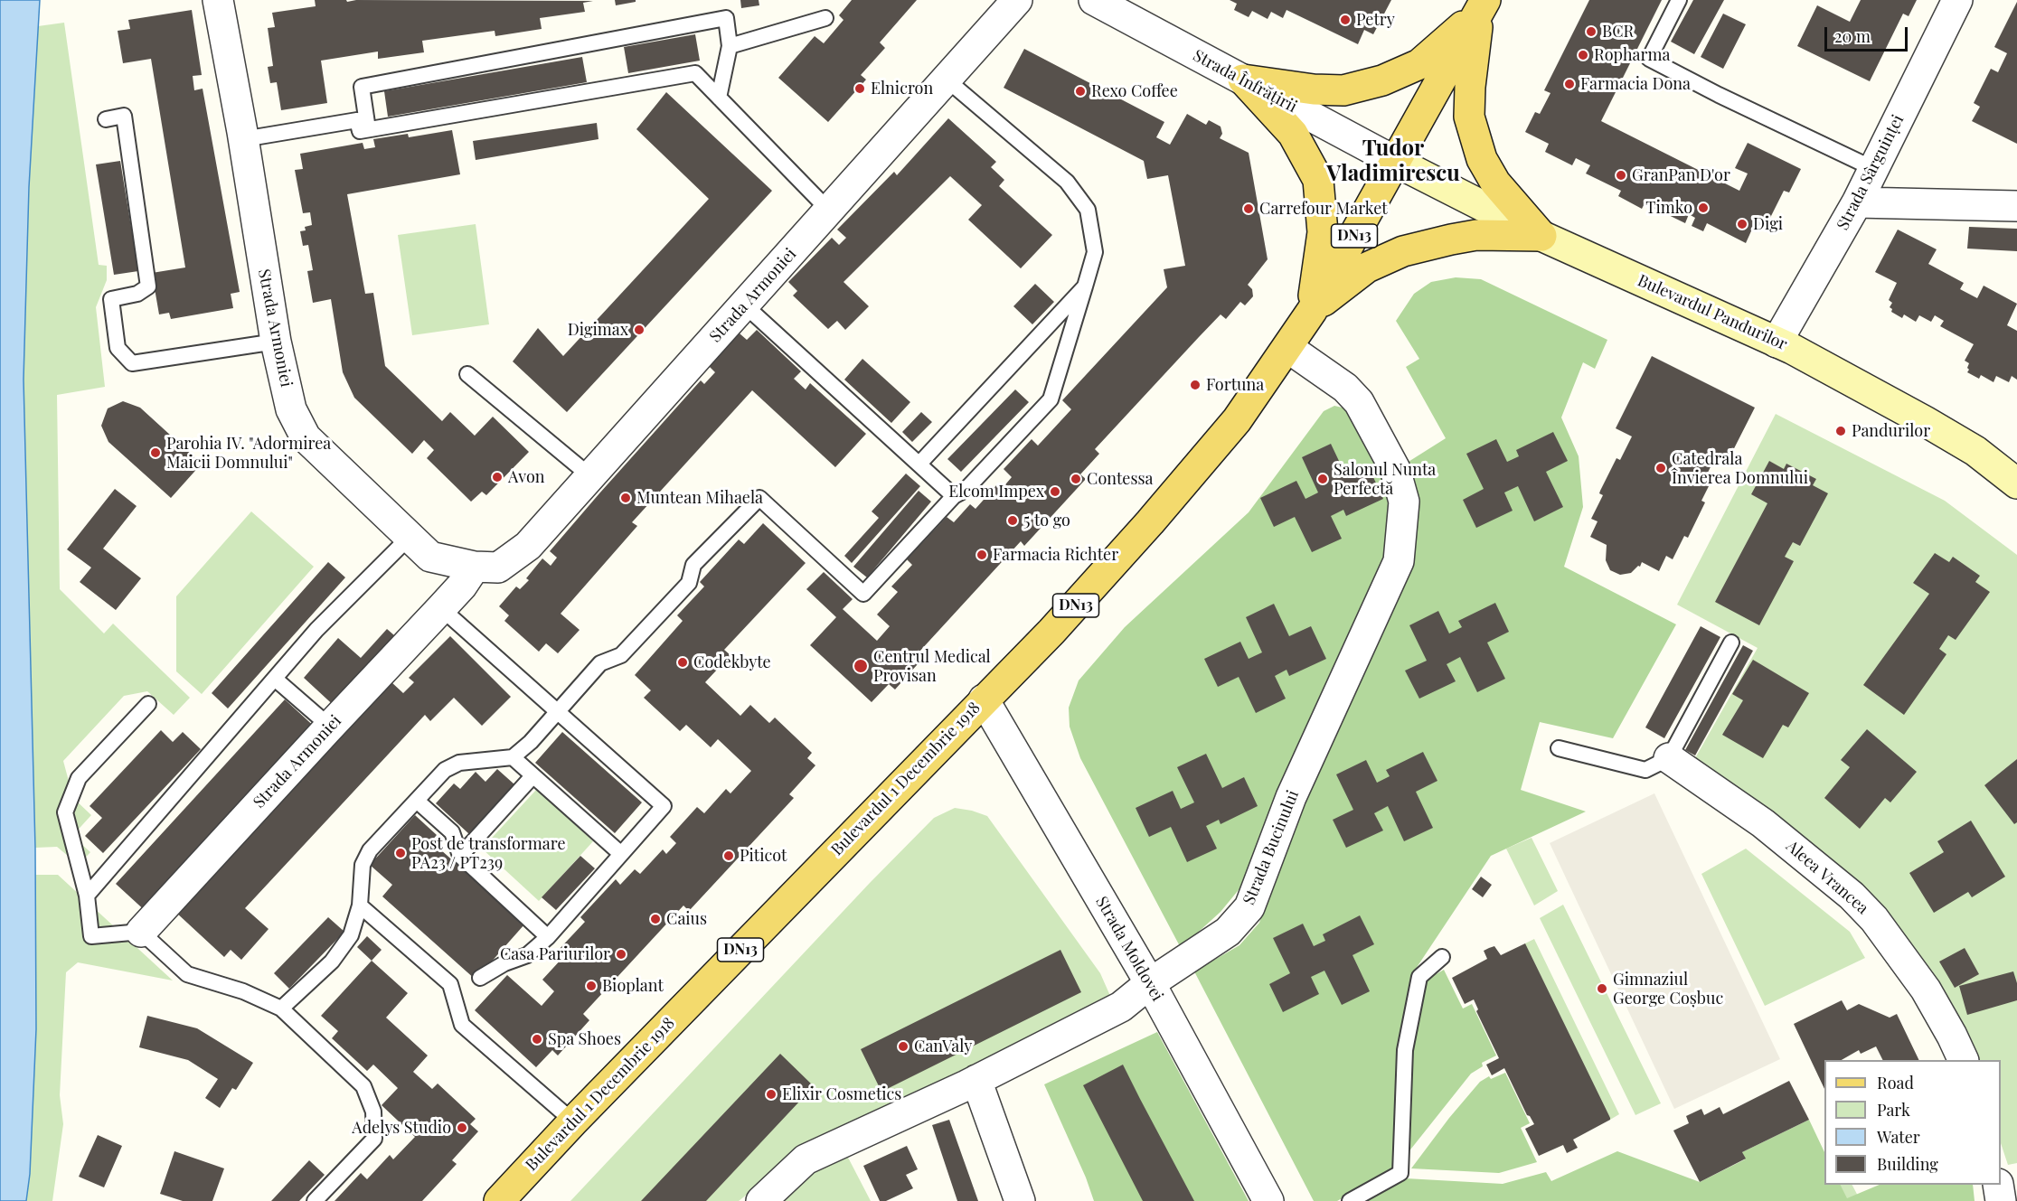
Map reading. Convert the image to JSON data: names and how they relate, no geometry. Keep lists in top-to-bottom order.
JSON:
{
  "streets": {
    "main road": ["DN13", "Bulevardul Pandurilor", "Bulevardul 1 Decembrie 1918"],
    "street": [
      "Strada Înfrățirii",
      "Strada Sârguinței",
      "Strada Armoniei",
      "Strada Bucinului",
      "Aleea Vrancea",
      "Strada Moldovei"
    ]
  },
  "crossings": [
    ["Strada Înfrățirii", "Bulevardul Pandurilor"],
    ["Strada Înfrățirii", "Bulevardul 1 Decembrie 1918"],
    ["Strada Sârguinței", "Bulevardul Pandurilor"],
    ["Bulevardul Pandurilor", "Bulevardul 1 Decembrie 1918"],
    ["Bulevardul 1 Decembrie 1918", "Strada Bucinului"],
    ["Bulevardul 1 Decembrie 1918", "Strada Moldovei"],
    ["Strada Bucinului", "Strada Moldovei"]
  ],
  "districts": ["Tudor Vladimirescu"],
  "places": [
    "Petry",
    "BCR",
    "Ropharma",
    "Farmacia Dona",
    "Elnicron",
    "Rexo Coffee",
    "GranPan D'or",
    "Timko",
    "Carrefour Market",
    "Digi",
    "Digimax",
    "Fortuna",
    "Pandurilor",
    "Parohia IV. \"Adormirea Maicii Domnului\"",
    "Catedrala Învierea Domnului",
    "Avon",
    "Contessa",
    "Salonul Nunta Perfectă",
    "Elcom Impex",
    "Muntean Mihaela",
    "5 to go",
    "Farmacia Richter",
    "Codekbyte",
    "Centrul Medical Provisan",
    "Post de transformare PA23 / PT239",
    "Piticot",
    "Caius",
    "Casa Pariurilor",
    "Bioplant",
    "Gimnaziul George Coșbuc",
    "Spa Shoes",
    "CanValy",
    "Elixir Cosmetics",
    "Adelys Studio"
  ],
  "legend": [
    "Road",
    "Park",
    "Water",
    "Building"
  ],
  "scale_bar": "20 m"
}
